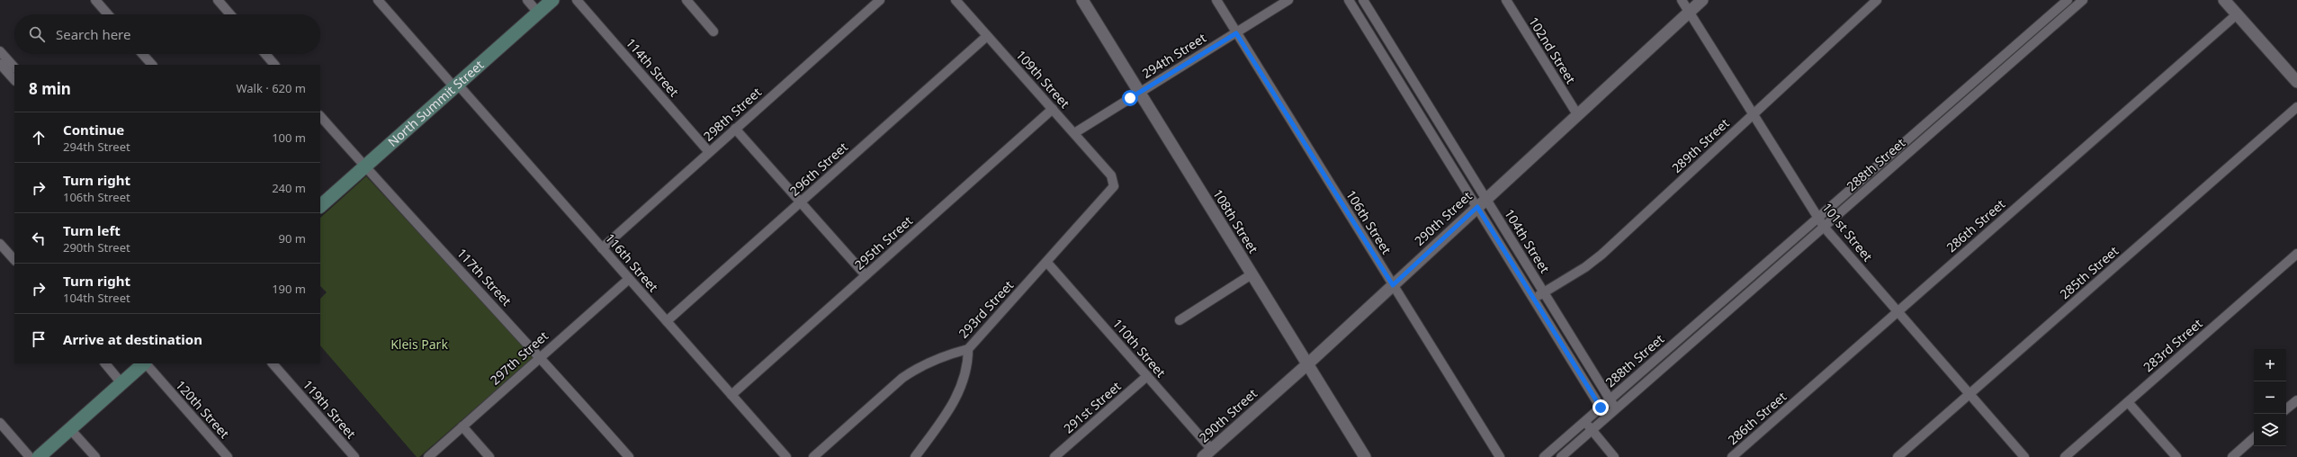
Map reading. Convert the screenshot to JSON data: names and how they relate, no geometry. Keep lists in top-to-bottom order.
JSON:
{
  "streets": {
    "main road": ["North Summit Street"],
    "street": [
      "102nd Street",
      "294th Street",
      "114th Street",
      "109th Street",
      "298th Street",
      "289th Street",
      "288th Street",
      "296th Street",
      "290th Street",
      "108th Street",
      "106th Street",
      "286th Street",
      "101st Street",
      "104th Street",
      "295th Street",
      "116th Street",
      "285th Street",
      "117th Street",
      "293rd Street",
      "283rd Street",
      "110th Street",
      "297th Street",
      "291st Street",
      "120th Street",
      "119th Street"
    ]
  },
  "crossings": [
    ["102nd Street", "290th Street"],
    ["294th Street", "109th Street"],
    ["294th Street", "108th Street"],
    ["294th Street", "106th Street"],
    ["114th Street", "298th Street"],
    ["109th Street", "296th Street"],
    ["109th Street", "295th Street"],
    ["109th Street", "293rd Street"],
    ["North Summit Street", "116th Street"],
    ["North Summit Street", "117th Street"],
    ["298th Street", "116th Street"],
    ["289th Street", "101st Street"],
    ["289th Street", "104th Street"],
    ["288th Street", "101st Street"],
    ["288th Street", "104th Street"],
    ["296th Street", "116th Street"],
    ["290th Street", "108th Street"],
    ["290th Street", "106th Street"],
    ["290th Street", "101st Street"],
    ["290th Street", "104th Street"],
    ["290th Street", "110th Street"],
    ["286th Street", "101st Street"],
    ["101st Street", "285th Street"],
    ["295th Street", "116th Street"],
    ["116th Street", "297th Street"],
    ["117th Street", "297th Street"],
    ["293rd Street", "110th Street"],
    ["110th Street", "291st Street"]
  ],
  "parks": ["Kleis Park"],
  "page": {
    "search": "Search here",
    "heading": ["8 min", "Walk · 620 m"],
    "list": [
      ["Continue", "294th Street", "100 m"],
      ["Turn right", "106th Street", "240 m"],
      ["Turn left", "290th Street", "90 m"],
      ["Turn right", "104th Street", "190 m"],
      "Arrive at destination"
    ],
    "map_buttons": ["+", "−"]
  }
}
